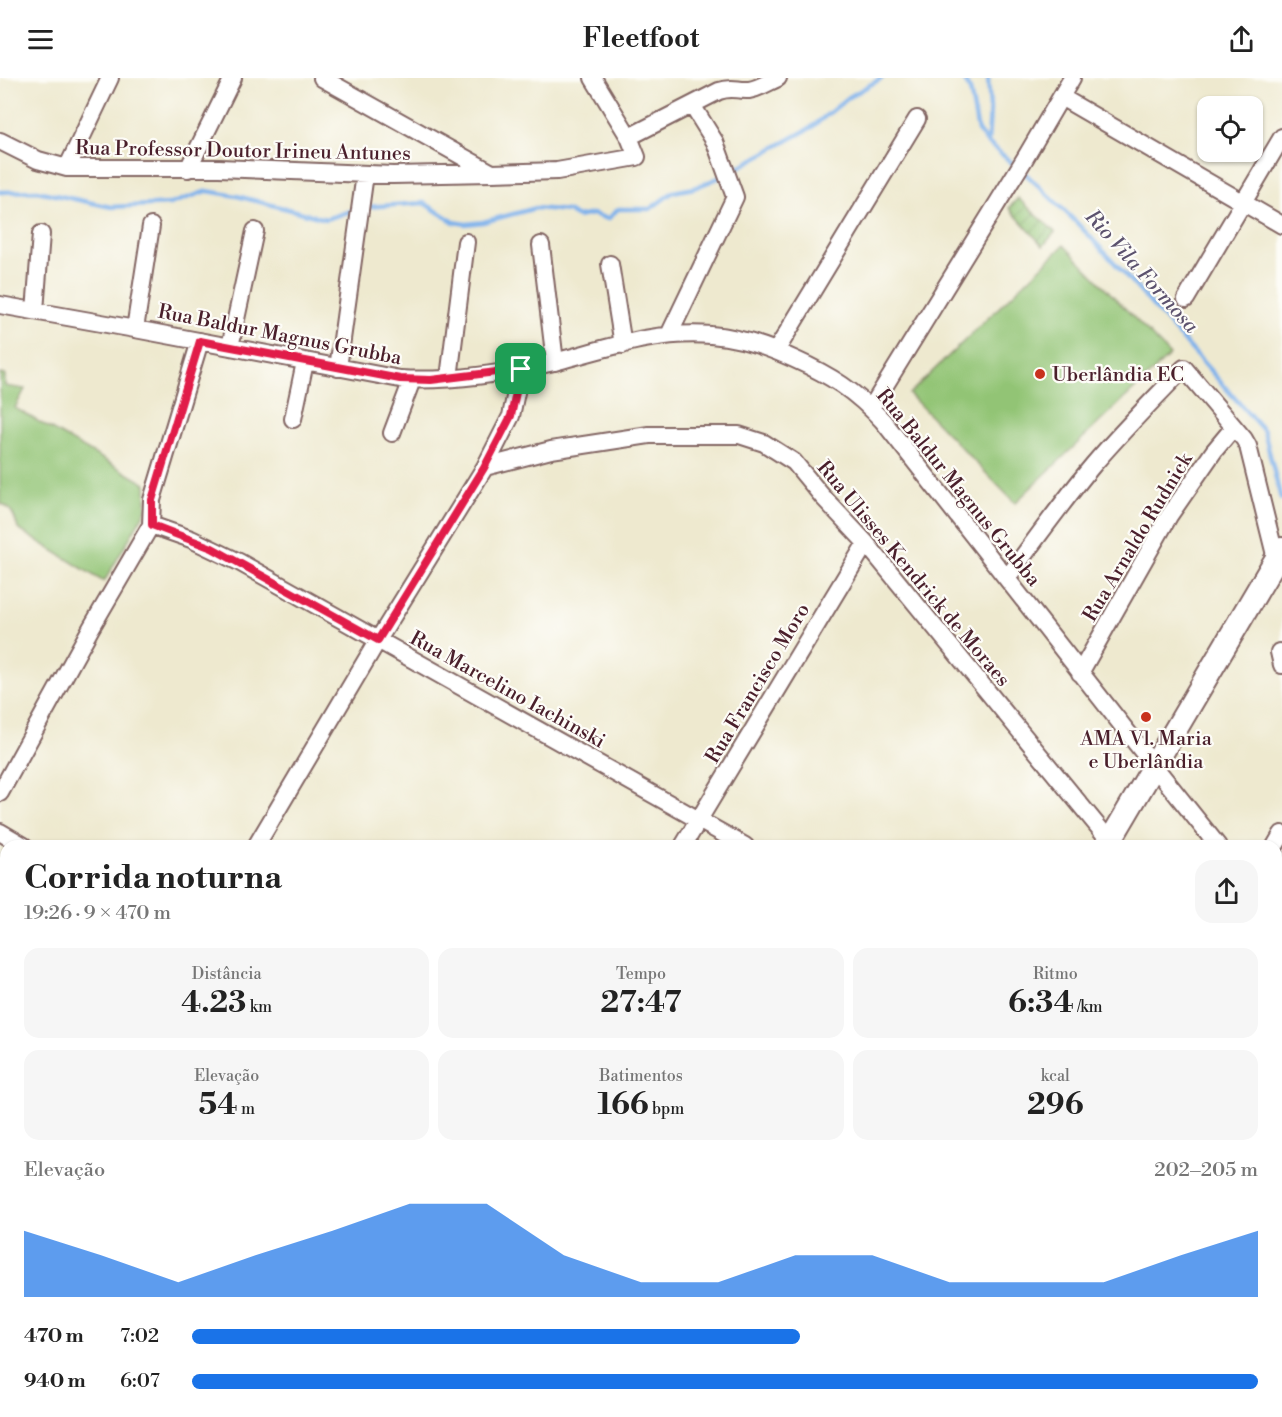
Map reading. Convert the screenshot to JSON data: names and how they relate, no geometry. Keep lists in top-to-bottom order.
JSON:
{
  "streets": {
    "street": [
      "Rua Professor Doutor Irineu Antunes",
      "Rua Baldur Magnus Grubba",
      "Rua Arnaldo Rudnick",
      "Rua Ulisses Kendrick de Moraes",
      "Rua Francisco Moro",
      "Rua Marcelino Iachinski"
    ]
  },
  "crossings": [
    ["Rua Baldur Magnus Grubba", "Rua Arnaldo Rudnick"],
    ["Rua Ulisses Kendrick de Moraes", "Rua Francisco Moro"],
    ["Rua Francisco Moro", "Rua Marcelino Iachinski"]
  ],
  "water": ["Rio Vila Formosa"],
  "places": ["Uberlândia EC", "AMA Vl. Maria e Uberlândia"],
  "page": {
    "header": "Fleetfoot",
    "heading": ["Corrida noturna", "19:26 · 9 × 470 m"],
    "stats": [
      ["Distância", "4.23 km"],
      ["Tempo", "27:47"],
      ["Ritmo", "6:34 /km"],
      ["Elevação", "54 m"],
      ["Batimentos", "166 bpm"],
      ["kcal", "296"]
    ],
    "chart": ["Elevação", "202–205 m"],
    "list": [
      {
        "name": "470 m",
        "note": "7:02"
      },
      {
        "name": "940 m",
        "note": "6:07"
      }
    ]
  }
}
